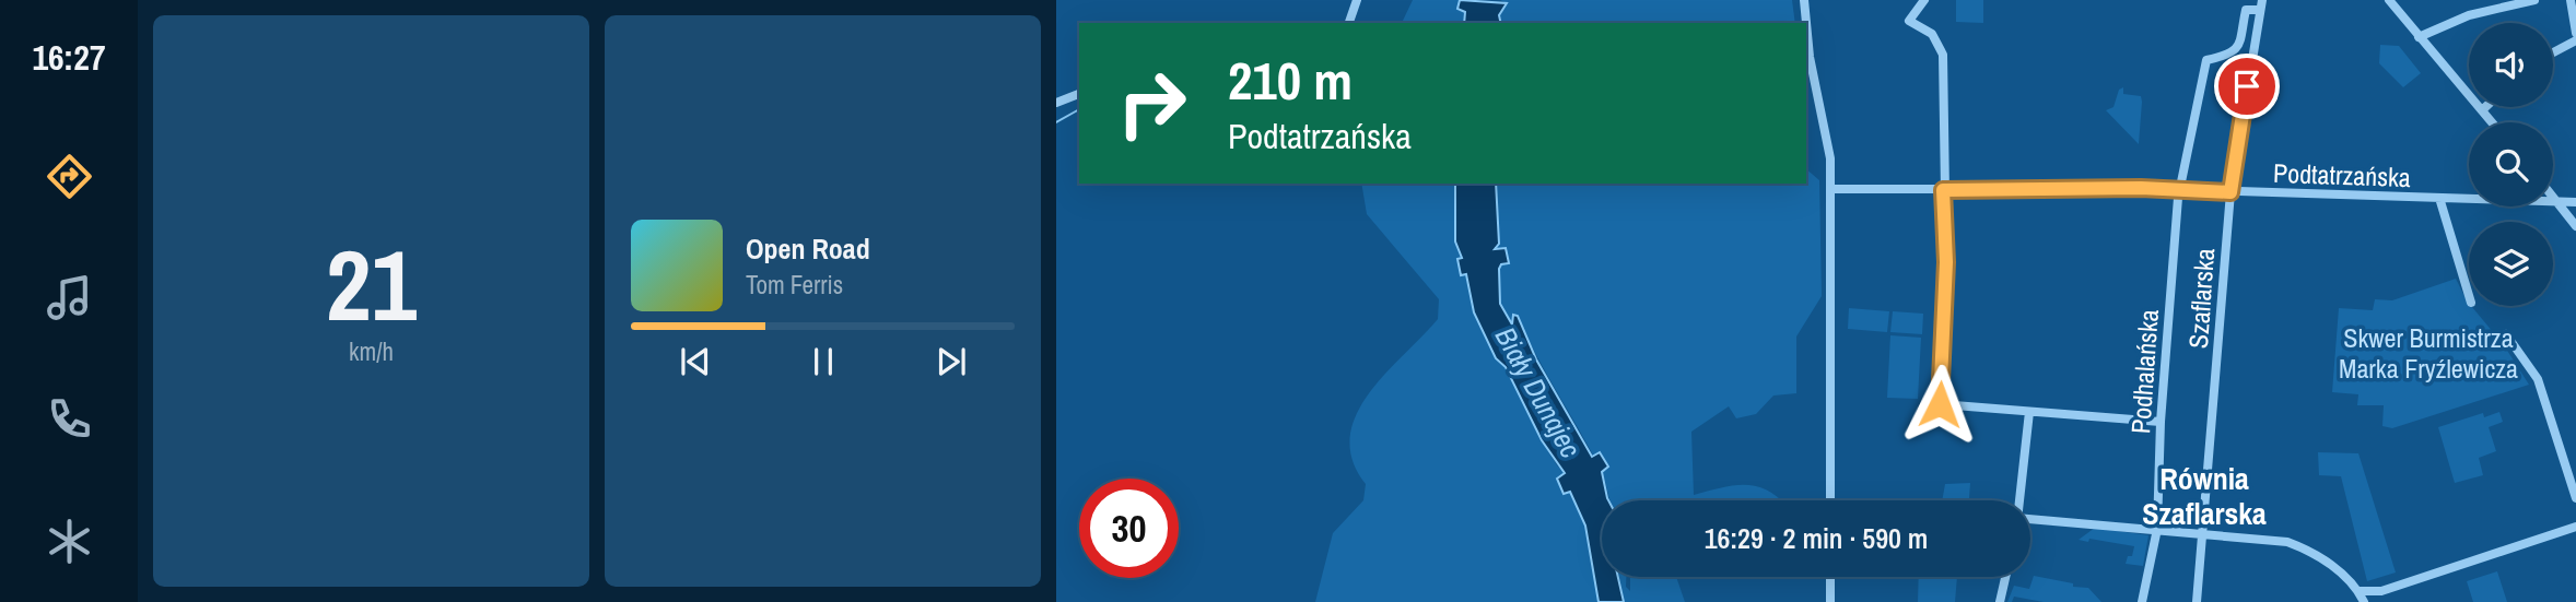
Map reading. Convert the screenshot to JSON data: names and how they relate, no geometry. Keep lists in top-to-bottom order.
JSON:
{
  "streets": {
    "street": ["Podtatrzańska", "Szaflarska", "Podhalańska"]
  },
  "crossings": [
    ["Podtatrzańska", "Szaflarska"],
    ["Podtatrzańska", "Podhalańska"],
    ["Szaflarska", "Podhalańska"]
  ],
  "districts": ["Równia Szaflarska"],
  "water": ["Biały Dunajec"],
  "parks": ["Skwer Burmistrza Marka Fryźlewicza"],
  "page": {
    "tabs": "16:27",
    "tile": ["21", "km/h"],
    "turn": ["210 m", "Podtatrzańska"],
    "song": ["Open Road", "Tom Ferris"],
    "limit": "30",
    "trip": "16:29 · 2 min · 590 m"
  }
}
